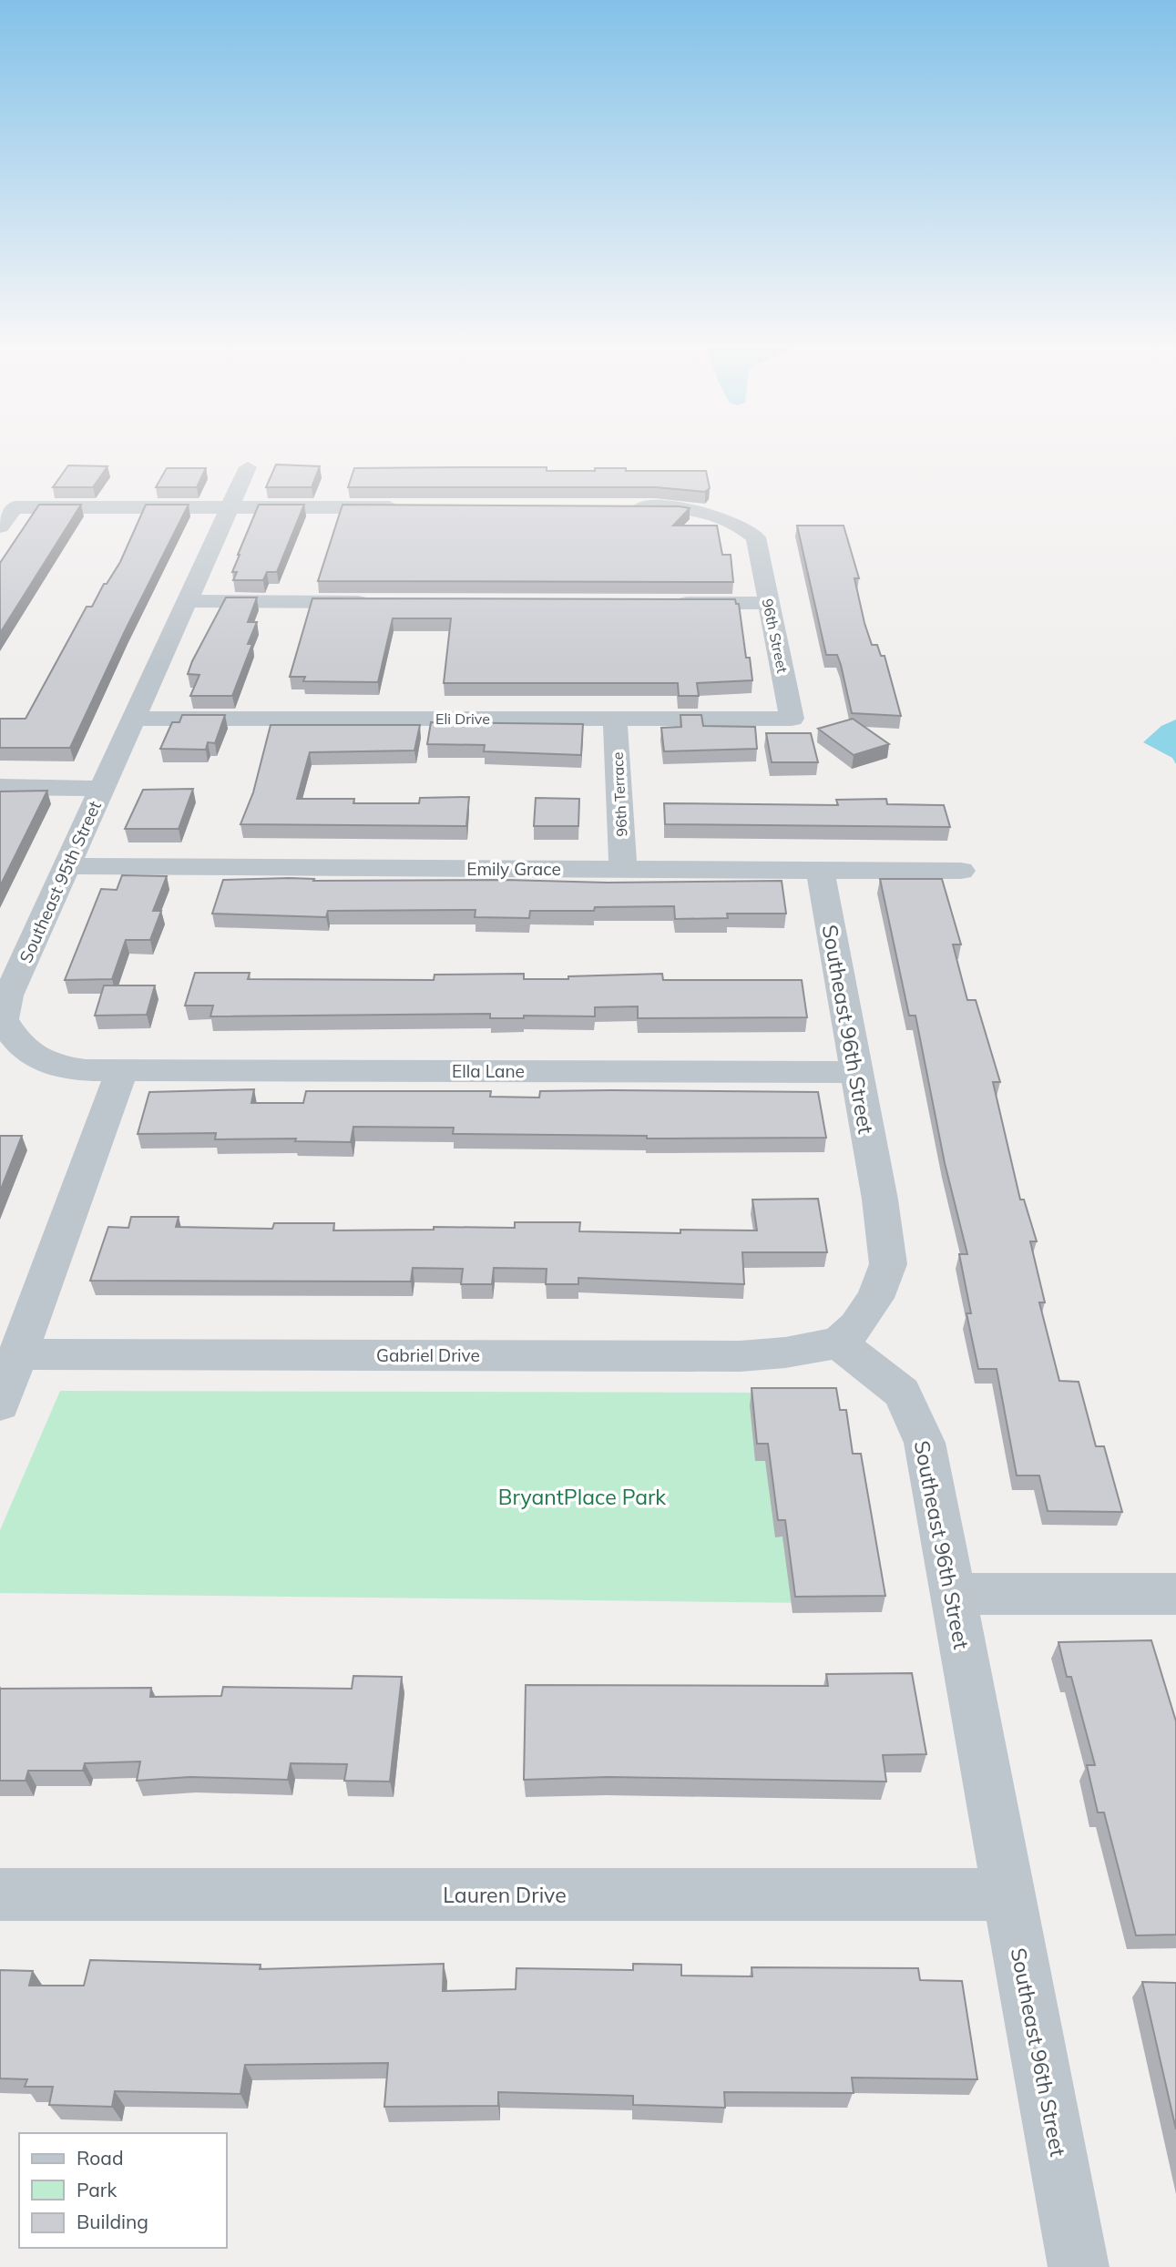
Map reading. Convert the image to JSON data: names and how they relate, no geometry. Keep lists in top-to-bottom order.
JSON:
{
  "streets": {
    "street": [
      "96th Street",
      "Eli Drive",
      "96th Terrace",
      "Emily Grace",
      "Southeast 95th Street",
      "Southeast 96th Street",
      "Ella Lane",
      "Gabriel Drive",
      "Lauren Drive"
    ]
  },
  "crossings": [
    ["96th Street", "Eli Drive"],
    ["Eli Drive", "96th Terrace"],
    ["Eli Drive", "Southeast 95th Street"],
    ["96th Terrace", "Emily Grace"],
    ["Emily Grace", "Southeast 95th Street"],
    ["Emily Grace", "Southeast 96th Street"],
    ["Southeast 95th Street", "Ella Lane"],
    ["Southeast 96th Street", "Ella Lane"],
    ["Southeast 96th Street", "Gabriel Drive"],
    ["Southeast 96th Street", "Lauren Drive"]
  ],
  "parks": ["BryantPlace Park"],
  "legend": ["Road", "Park", "Building"]
}
